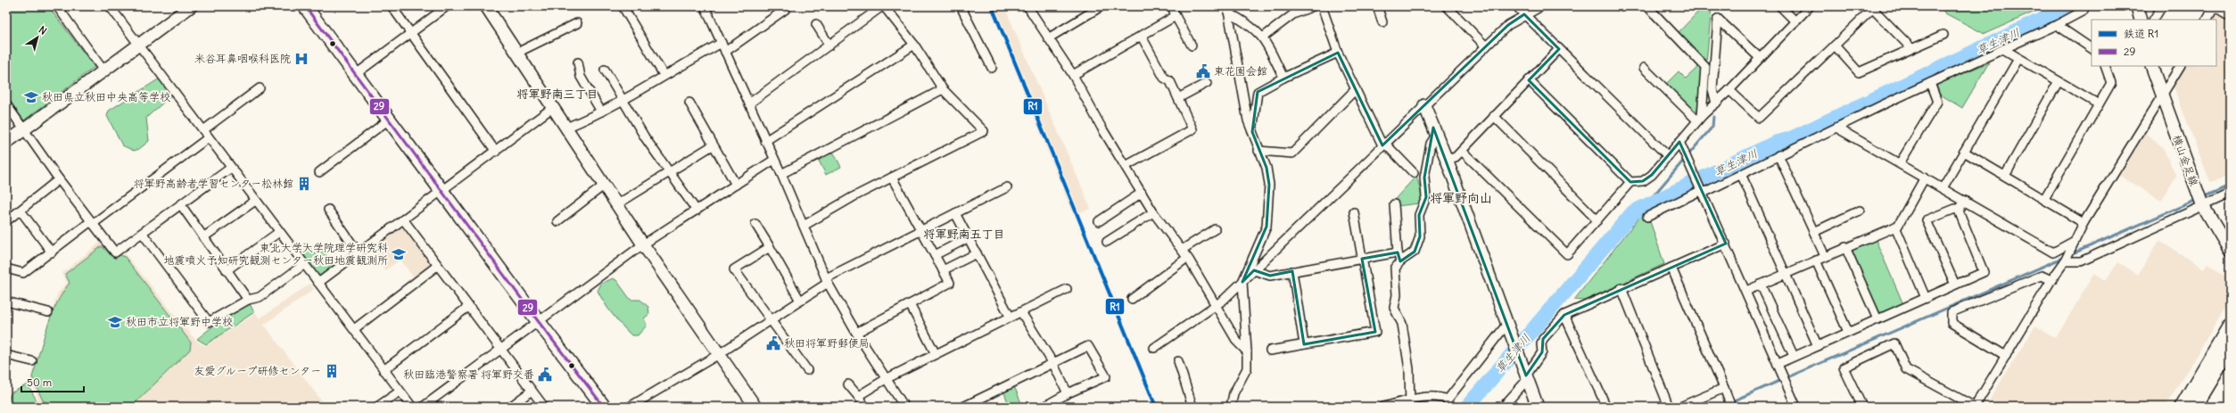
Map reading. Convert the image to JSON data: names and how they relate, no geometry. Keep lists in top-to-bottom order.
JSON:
{
  "streets": {
    "street": ["横山金足線"]
  },
  "districts": ["将軍野南三丁目", "将軍野向山", "将軍野南五丁目"],
  "water": ["草生津川"],
  "places": {
    "hospital": ["米谷耳鼻咽喉科医院"],
    "public building": ["東花園会館", "秋田将軍野郵便局", "秋田臨港警察署 将軍野交番"],
    "school or university": ["秋田県立秋田中央高等学校", "東北大学大学院理学研究科 地震噴火予知研究観測センター秋田地震観測所", "秋田市立将軍野中学校"],
    "building": ["将軍野高齢者学習センター松林館", "友愛グループ研修センター"]
  },
  "lines": ["rail line R1", "transit line 29"],
  "legend": ["鉄道 R1", "29"],
  "scale_bar": "50 m",
  "north": "top right"
}
